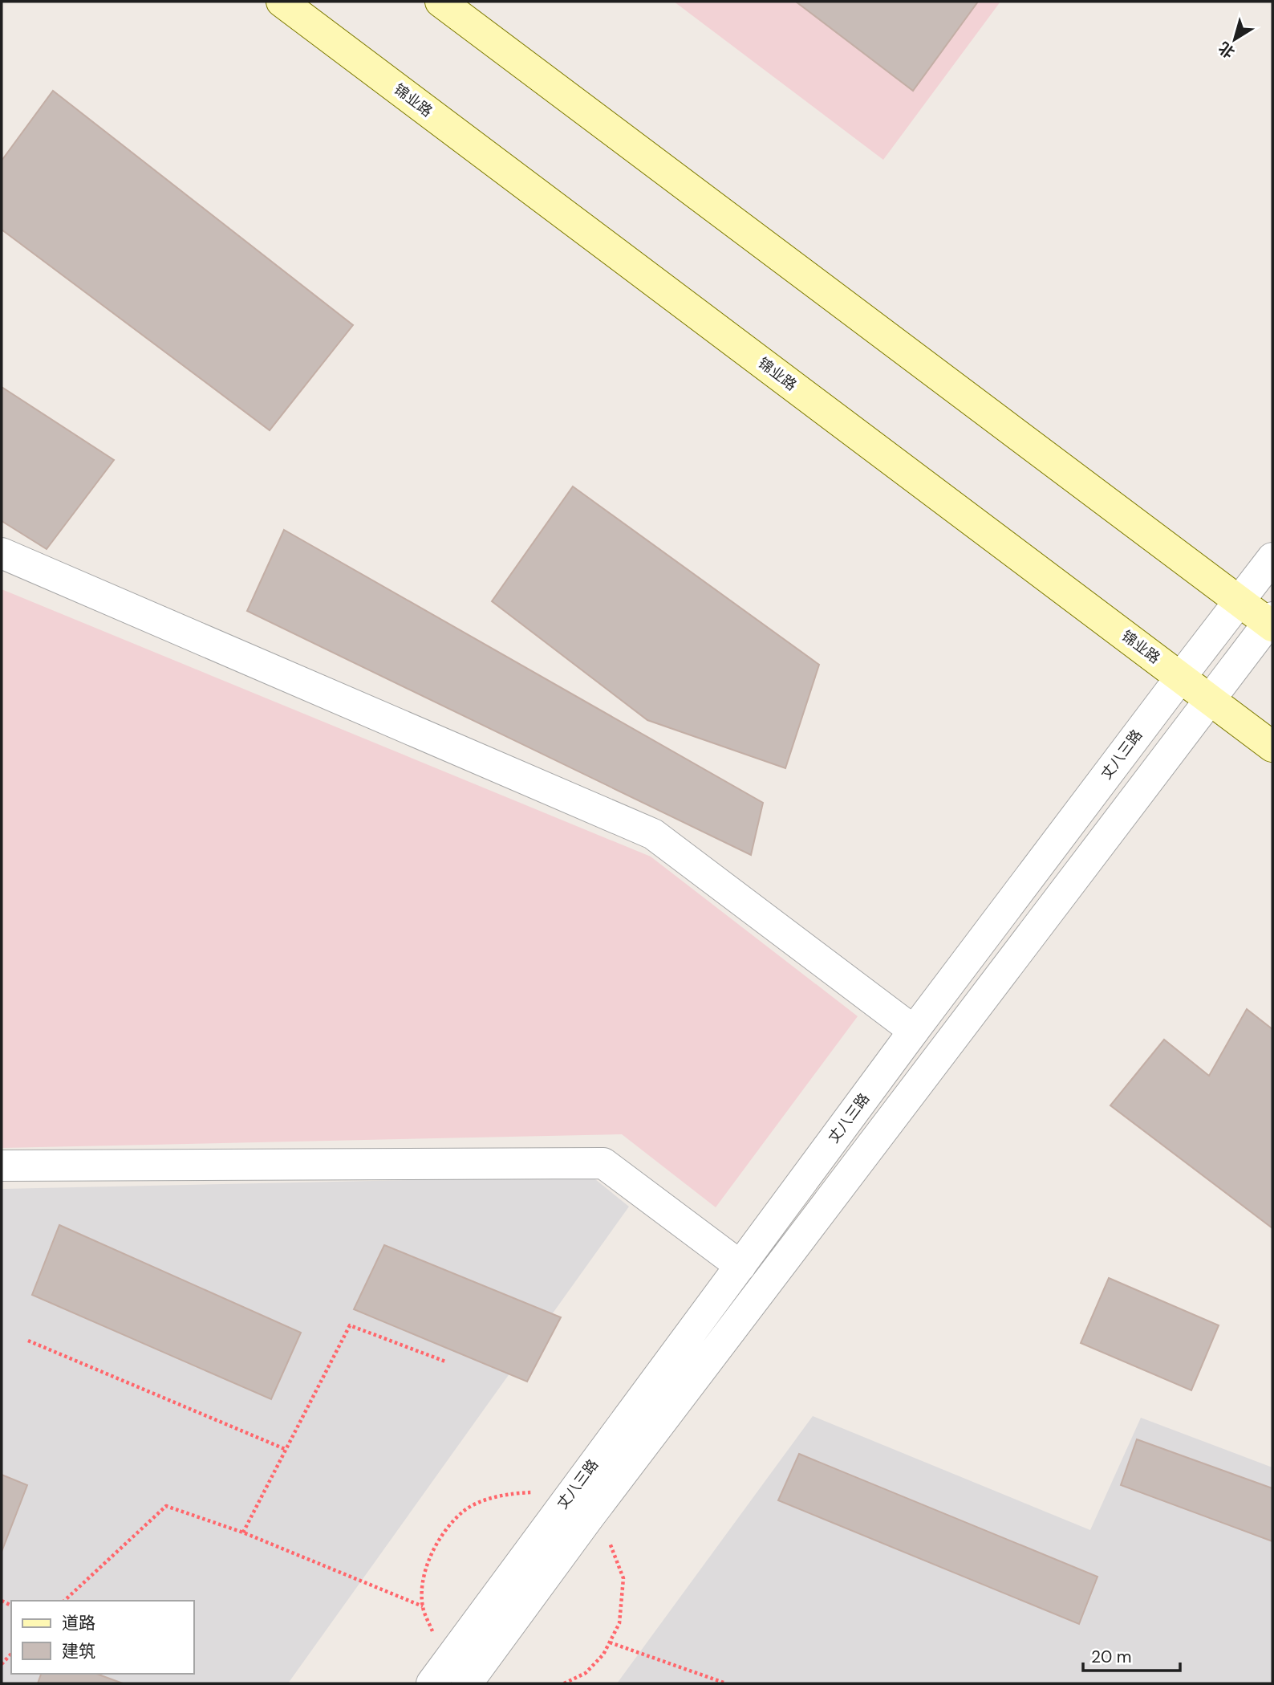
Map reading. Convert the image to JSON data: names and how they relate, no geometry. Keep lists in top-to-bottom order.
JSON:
{
  "streets": {
    "main road": ["锦业路"],
    "street": ["丈八三路"]
  },
  "crossings": [
    ["锦业路", "丈八三路"]
  ],
  "legend": ["道路", "建筑"],
  "scale_bar": "20 m",
  "north": "bottom left"
}
